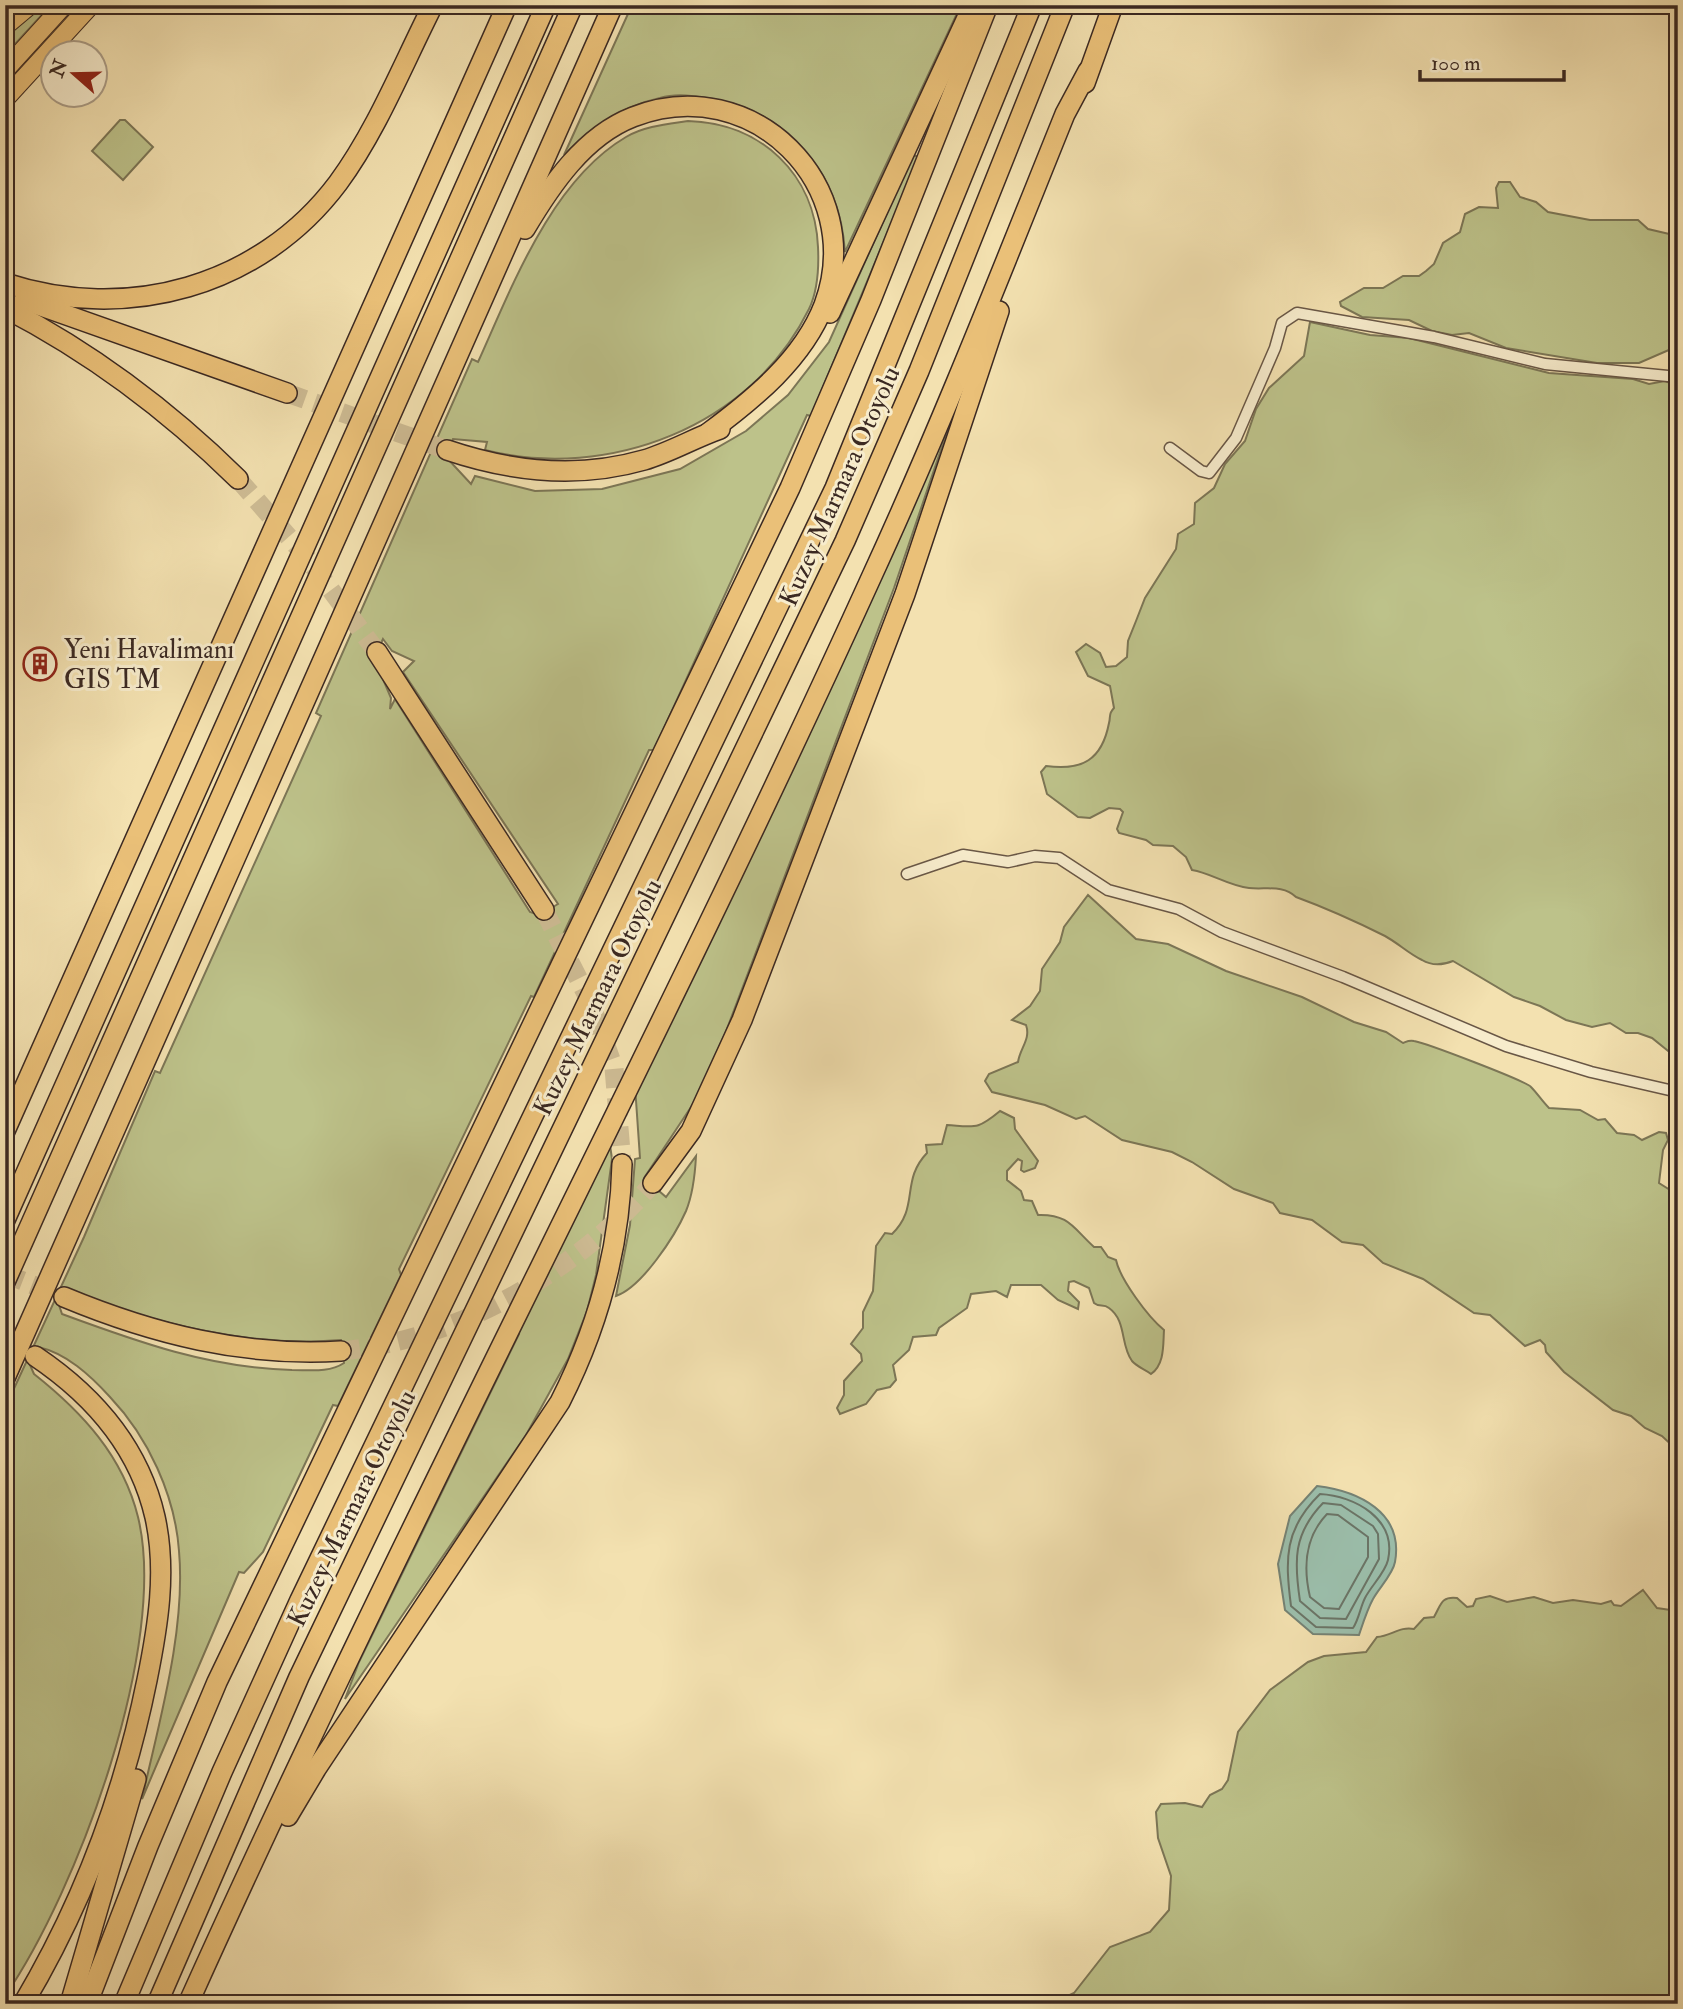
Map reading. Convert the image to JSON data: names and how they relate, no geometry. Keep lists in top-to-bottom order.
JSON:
{
  "streets": {
    "highway": ["Kuzey Marmara Otoyolu"]
  },
  "places": {
    "building": ["Yeni Havalimanı GIS TM"]
  },
  "scale_bar": "100 m",
  "north": "left"
}
